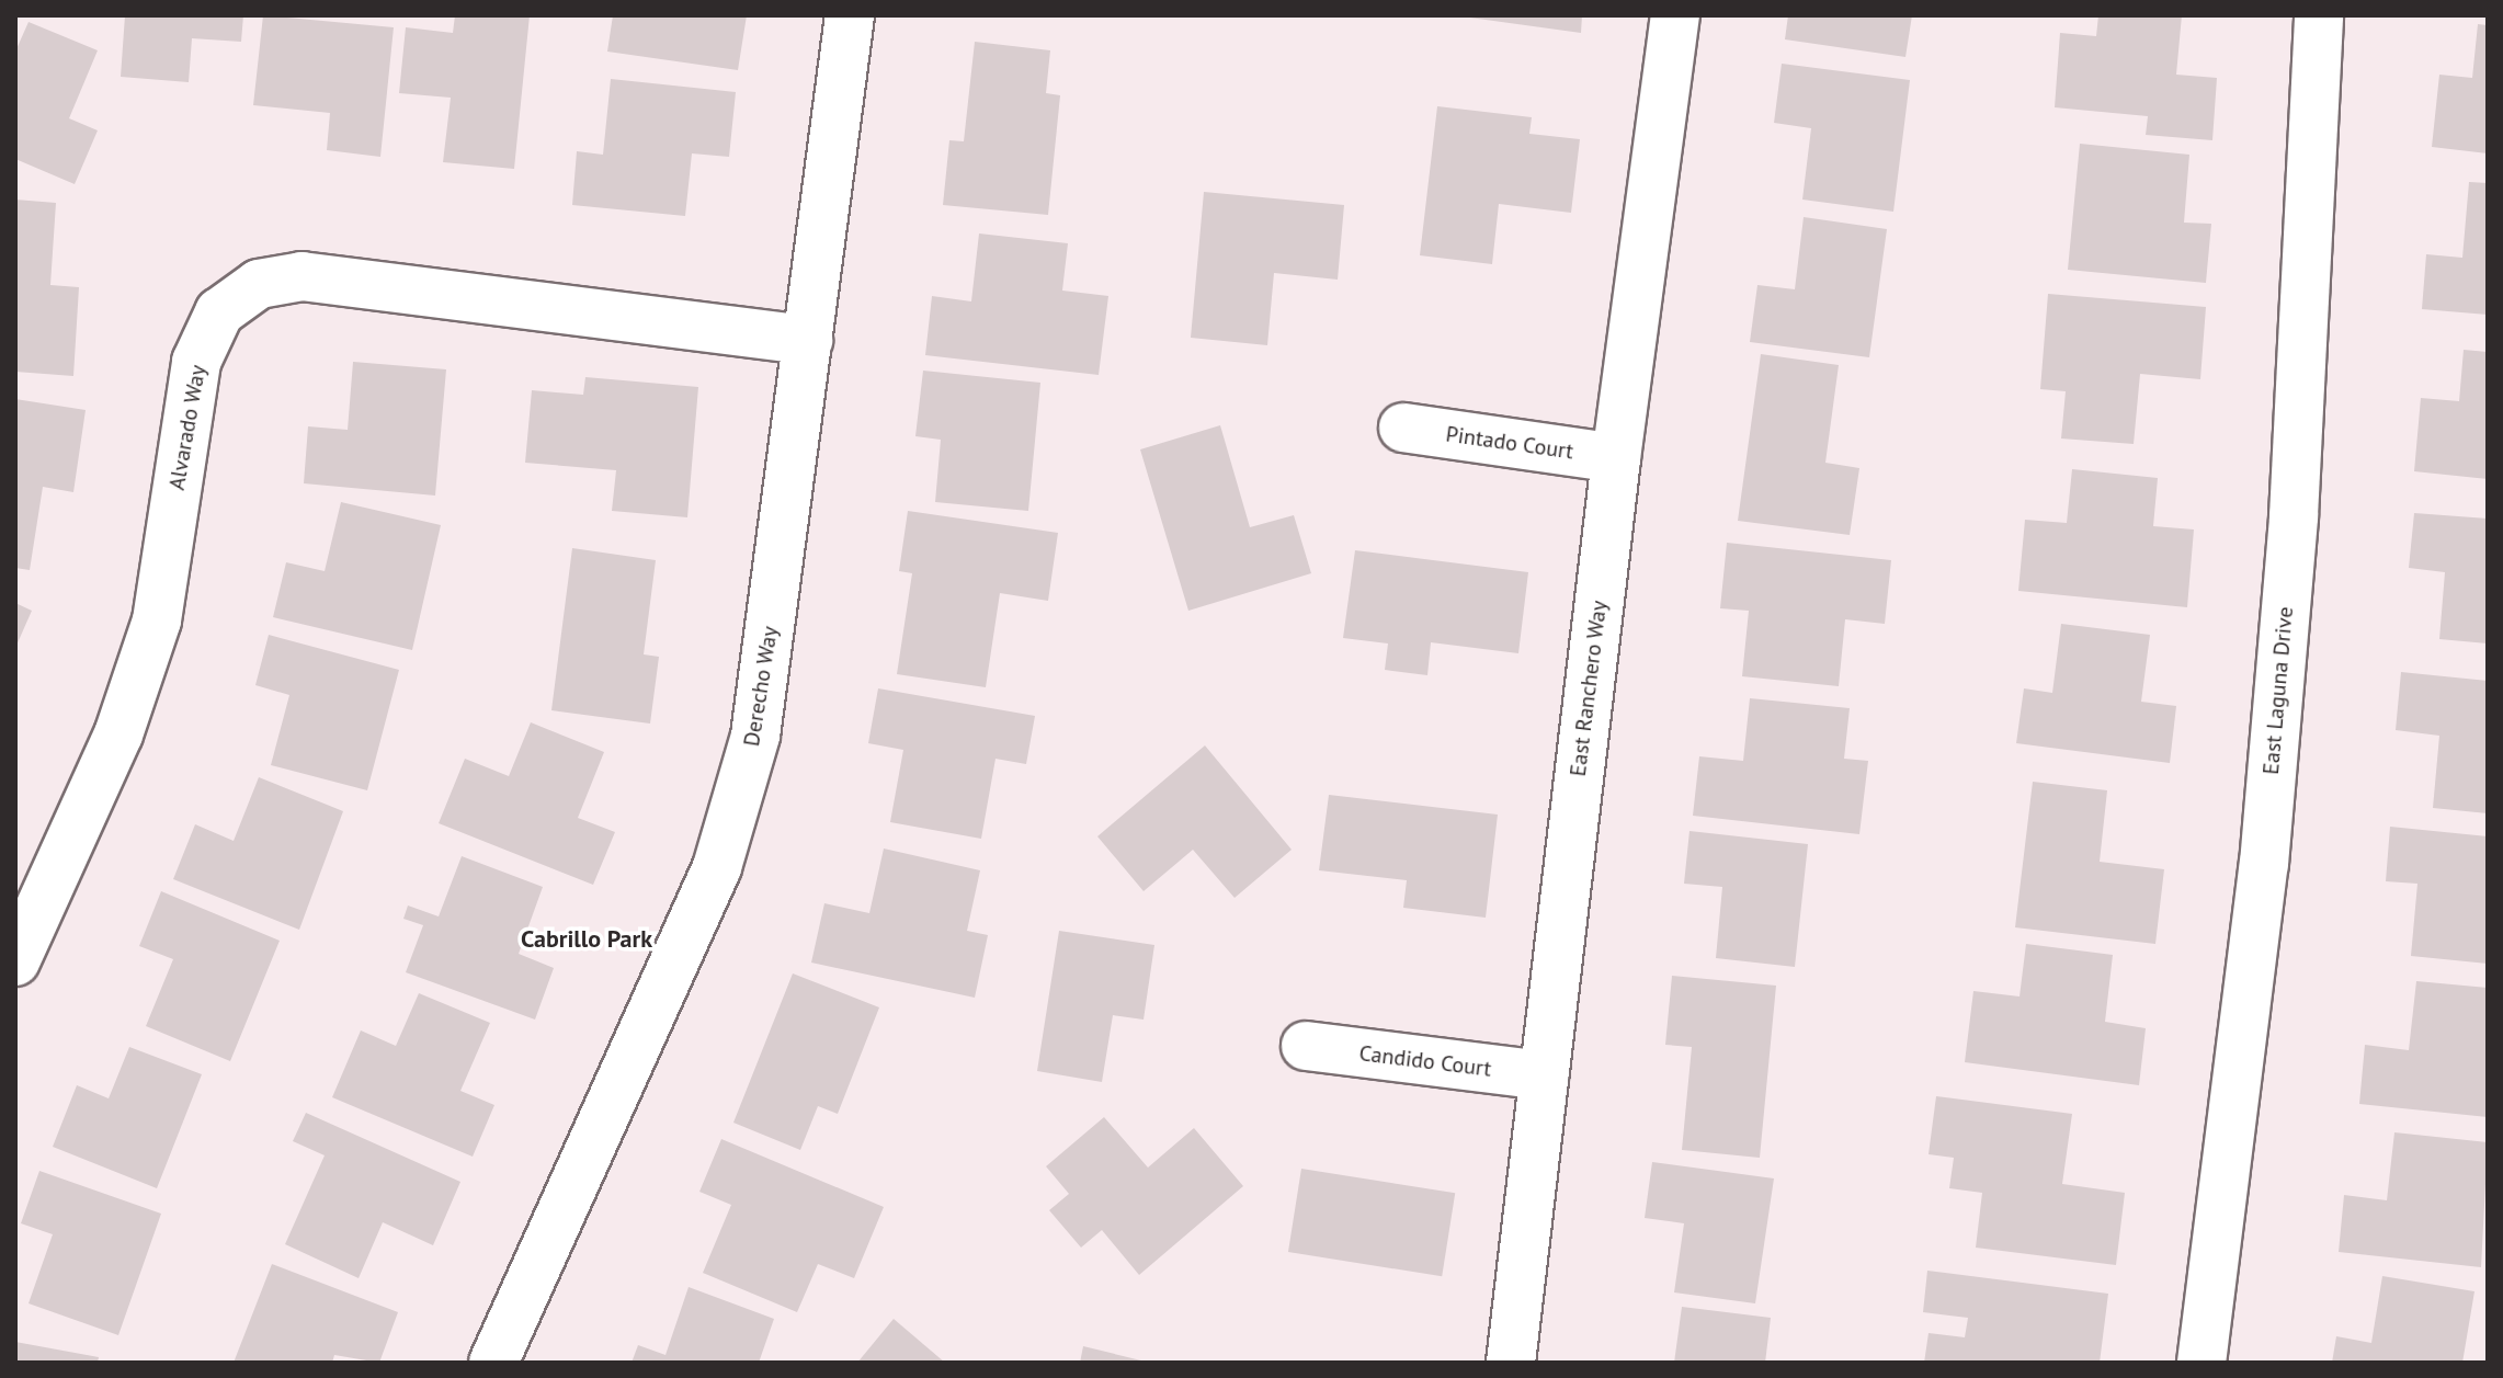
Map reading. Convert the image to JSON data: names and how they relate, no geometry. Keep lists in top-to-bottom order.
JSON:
{
  "streets": {
    "street": [
      "Alvarado Way",
      "Pintado Court",
      "Derecho Way",
      "East Ranchero Way",
      "East Laguna Drive",
      "Candido Court"
    ]
  },
  "crossings": [
    ["Alvarado Way", "Derecho Way"],
    ["Pintado Court", "East Ranchero Way"],
    ["East Ranchero Way", "Candido Court"]
  ],
  "districts": ["Cabrillo Park"]
}
